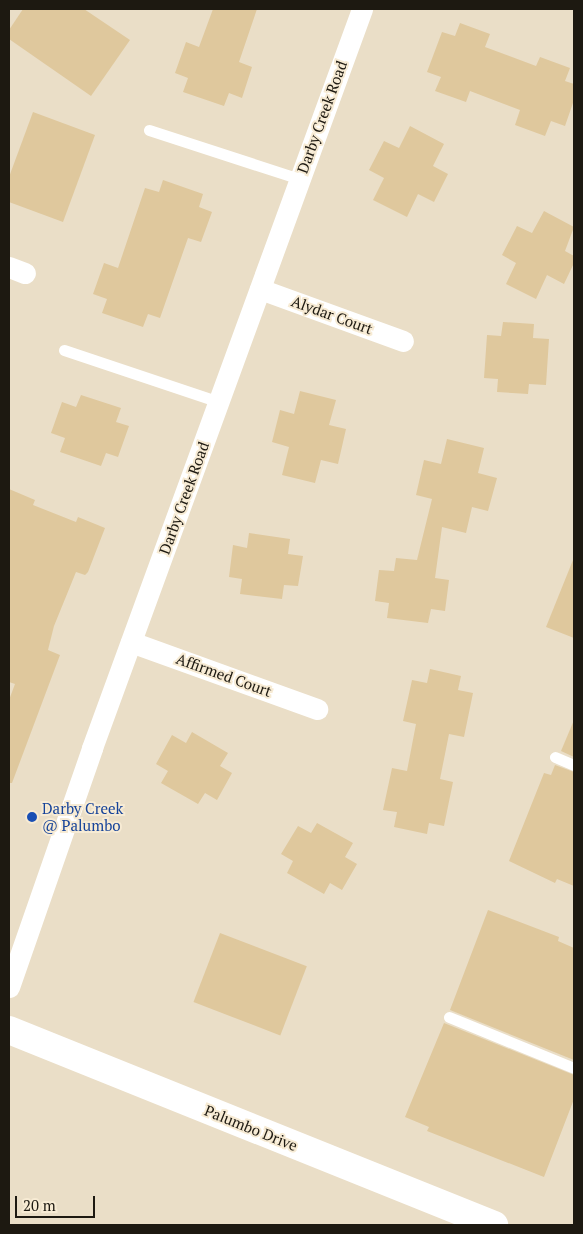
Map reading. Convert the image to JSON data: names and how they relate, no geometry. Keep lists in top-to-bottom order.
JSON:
{
  "streets": {
    "street": [
      "Darby Creek Road",
      "Alydar Court",
      "Affirmed Court",
      "Palumbo Drive"
    ]
  },
  "crossings": [
    ["Darby Creek Road", "Alydar Court"],
    ["Darby Creek Road", "Affirmed Court"]
  ],
  "places": ["Darby Creek @ Palumbo"],
  "scale_bar": "20 m"
}
